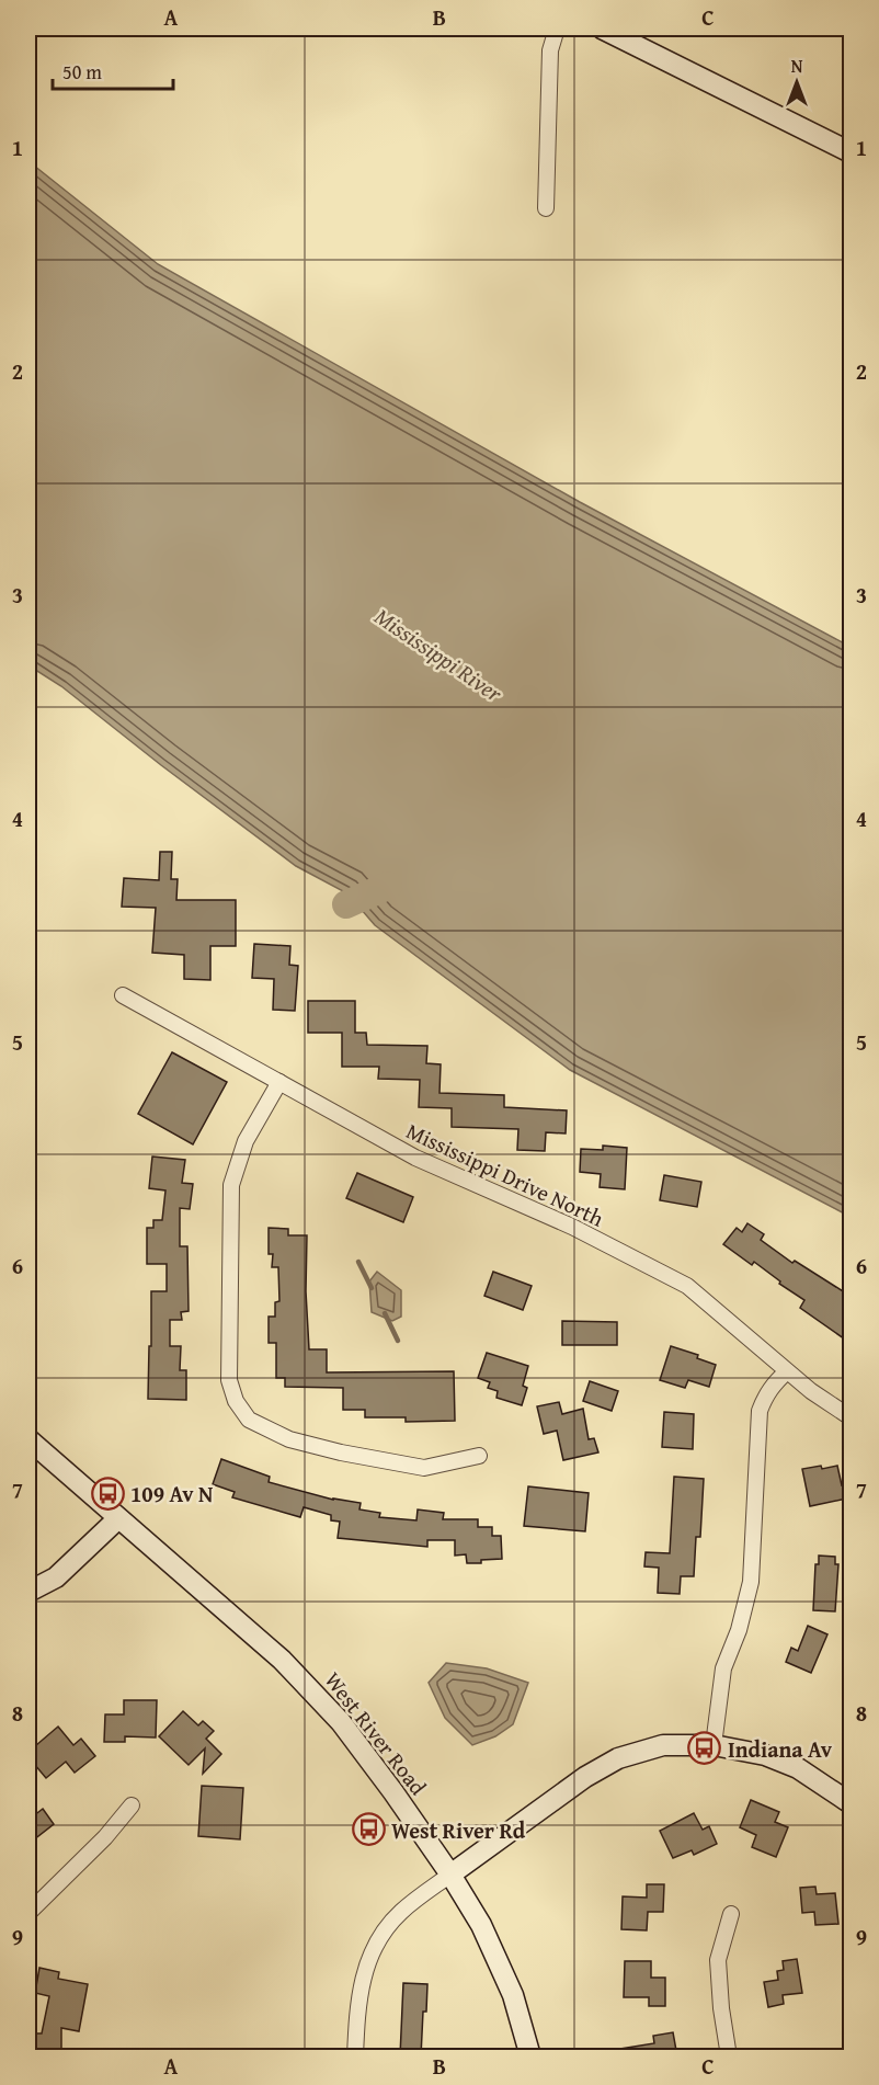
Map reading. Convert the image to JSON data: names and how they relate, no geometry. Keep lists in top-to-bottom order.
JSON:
{
  "streets": {
    "street": ["Mississippi Drive North", "West River Road"]
  },
  "water": ["Mississippi River"],
  "places": {
    "bus stop": ["109 Av N", "Indiana Av", "West River Rd"]
  },
  "scale_bar": "50 m",
  "north": "top",
  "grid": {
    "columns": ["A", "B", "C"],
    "rows": [
      "1",
      "2",
      "3",
      "4",
      "5",
      "6",
      "7",
      "8",
      "9"
    ]
  }
}
